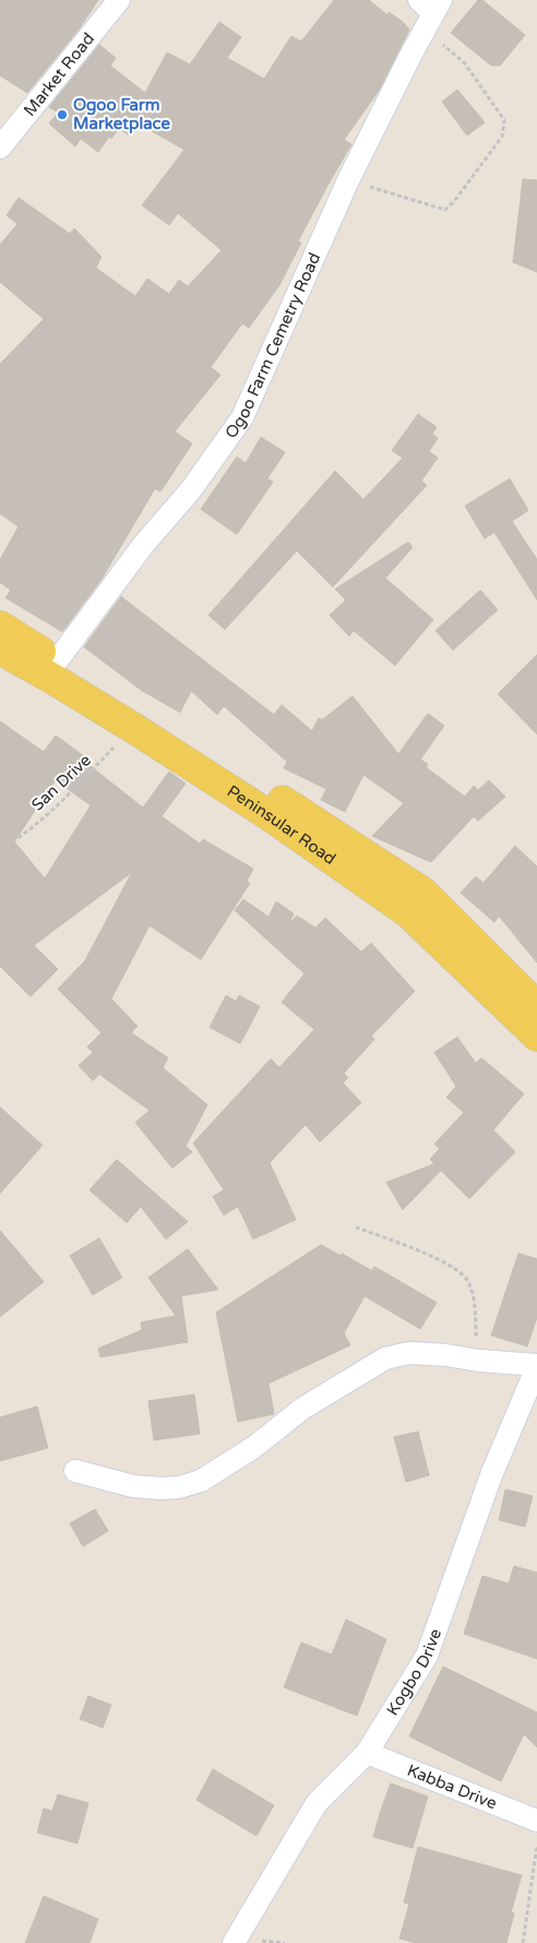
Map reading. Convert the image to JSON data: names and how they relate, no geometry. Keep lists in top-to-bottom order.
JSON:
{
  "streets": {
    "main road": ["Peninsular Road"],
    "street": [
      "Market Road",
      "Ogoo Farm Cemetry Road",
      "Kogbo Drive",
      "Kabba Drive"
    ],
    "path": ["San Drive"]
  },
  "crossings": [
    ["Ogoo Farm Cemetry Road", "Peninsular Road"],
    ["San Drive", "Peninsular Road"],
    ["Kogbo Drive", "Kabba Drive"]
  ],
  "places": ["Ogoo Farm Marketplace"]
}
